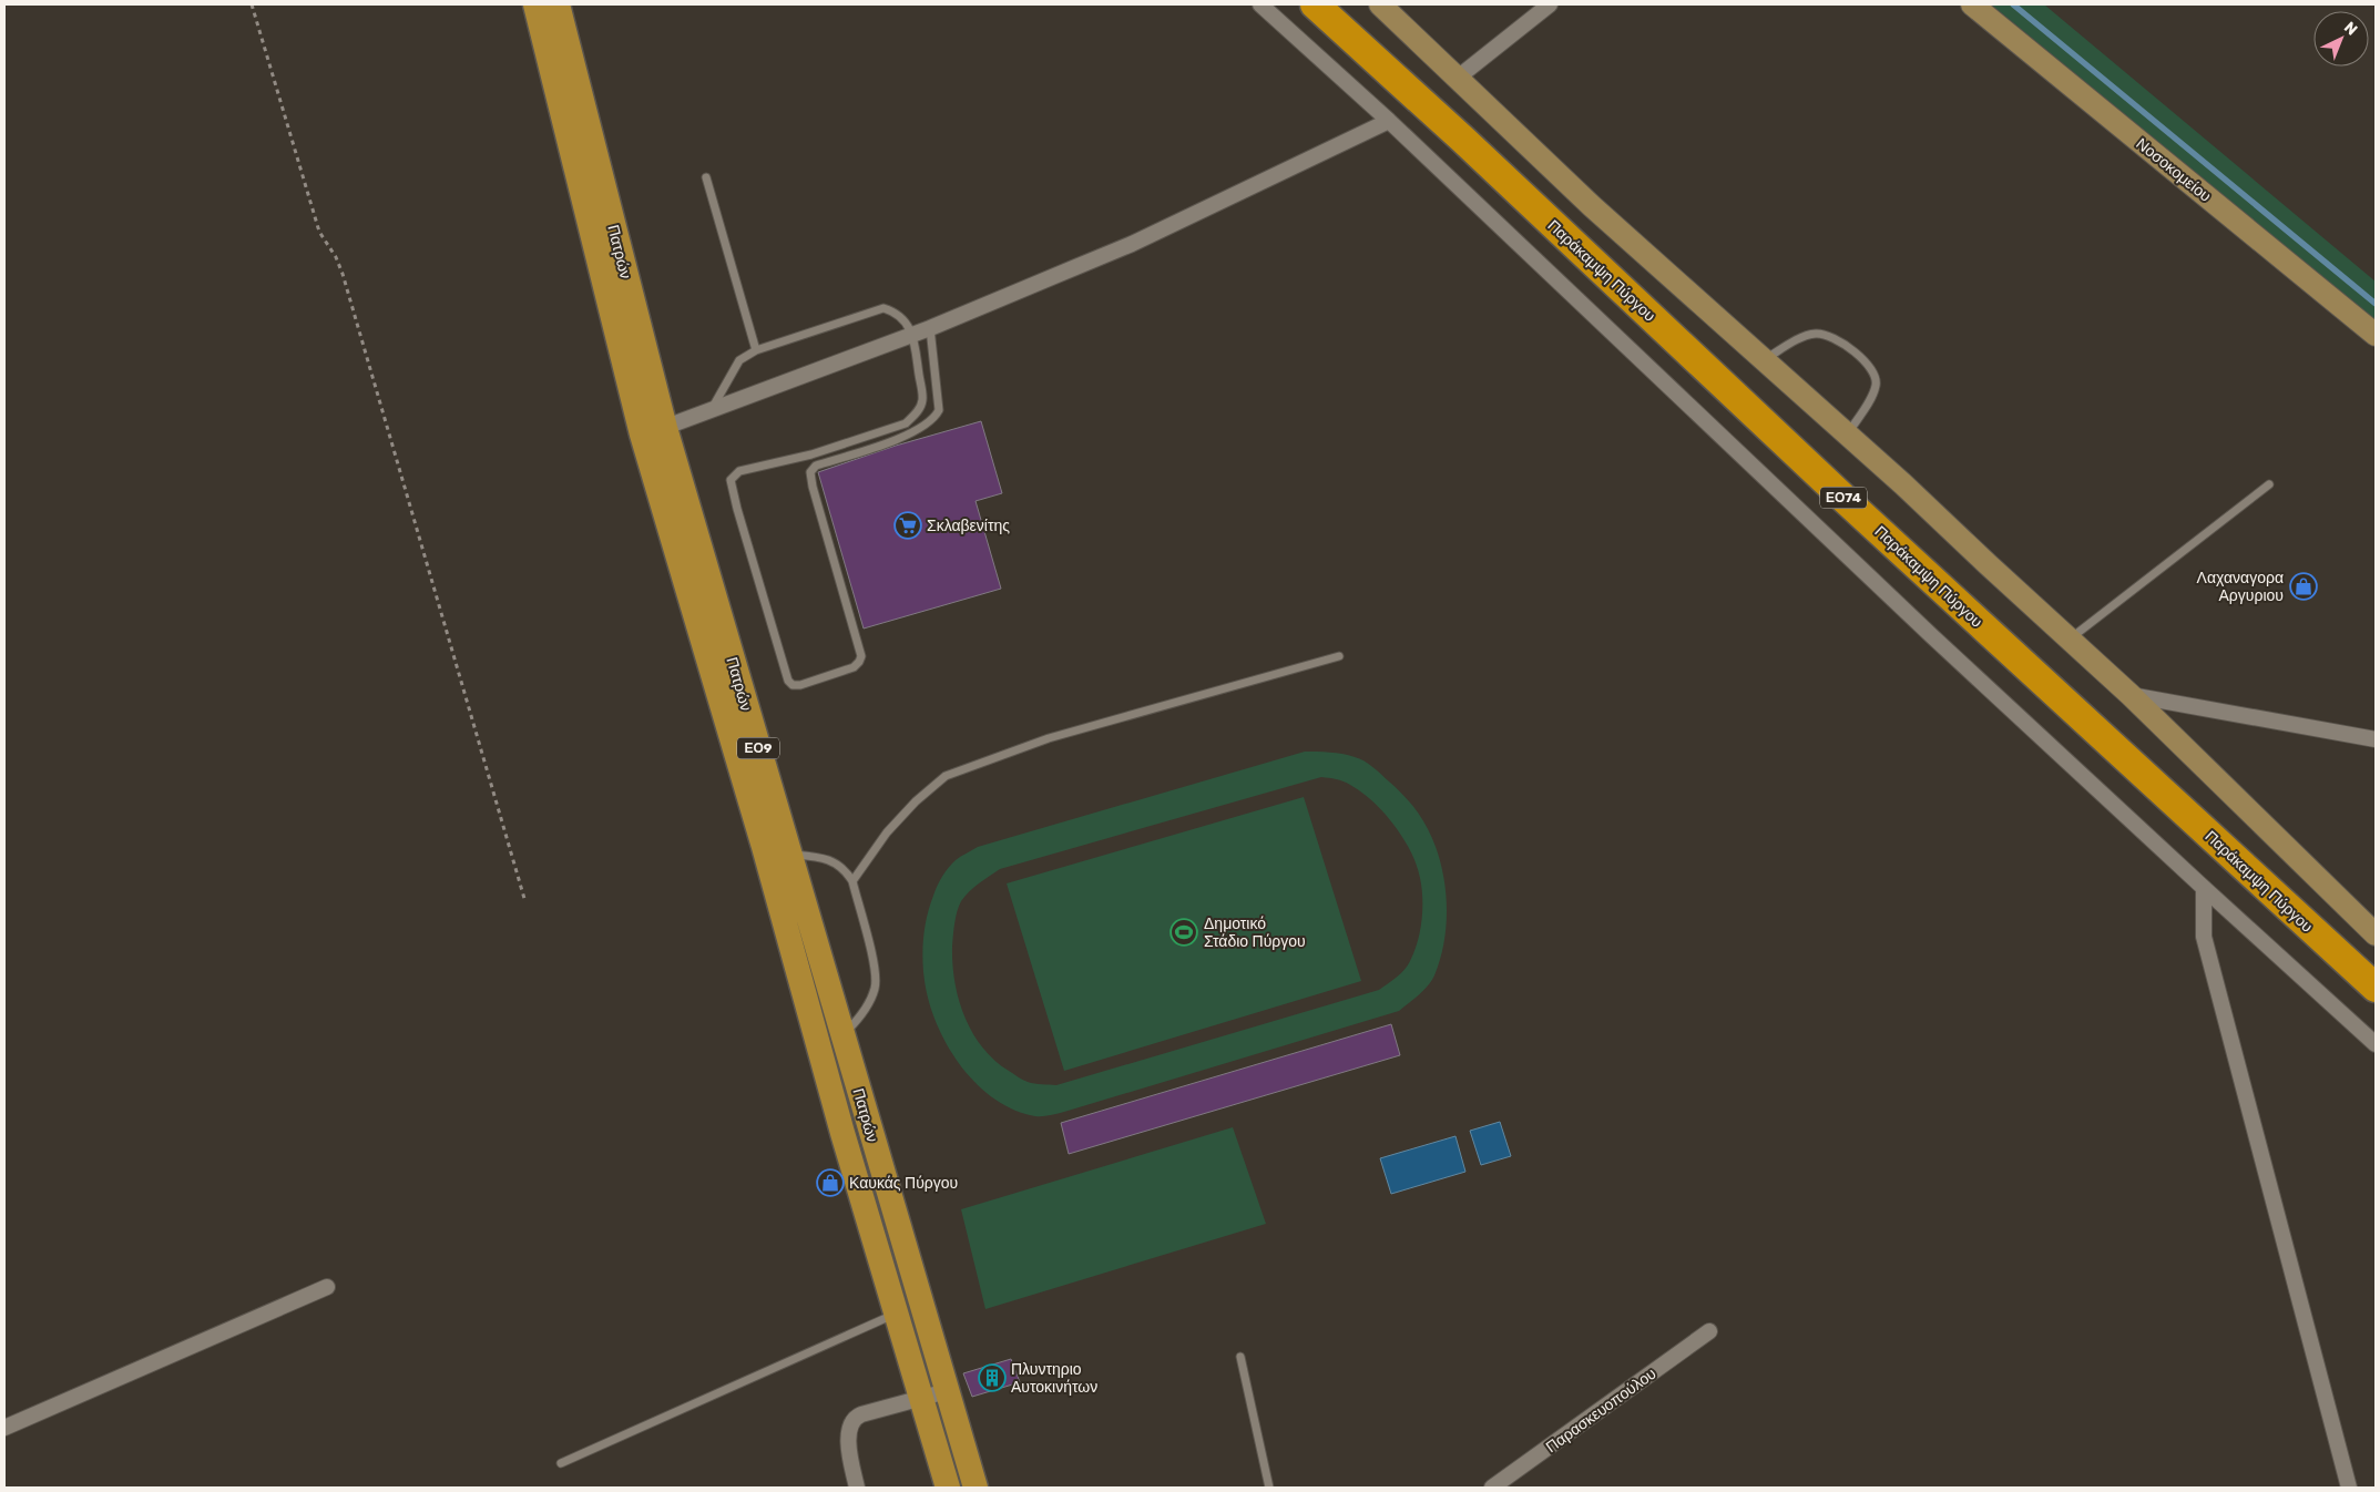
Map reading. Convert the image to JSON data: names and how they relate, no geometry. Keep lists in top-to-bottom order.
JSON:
{
  "streets": {
    "highway": ["Παράκαμψη Πύργου", "ΕΟ74"],
    "main road": ["Πατρών", "ΕΟ9"],
    "street": ["Νοσοκομείου", "Παρασκευοπούλου"]
  },
  "places": {
    "supermarket": ["Σκλαβενίτης"],
    "shop": ["Λαχαναγορα Αργυριου", "Καυκάς Πύργου"],
    "sports": ["Δημοτικό Στάδιο Πύργου"],
    "building": ["Πλυντηριο Αυτοκινήτων"]
  },
  "north": "top right"
}
